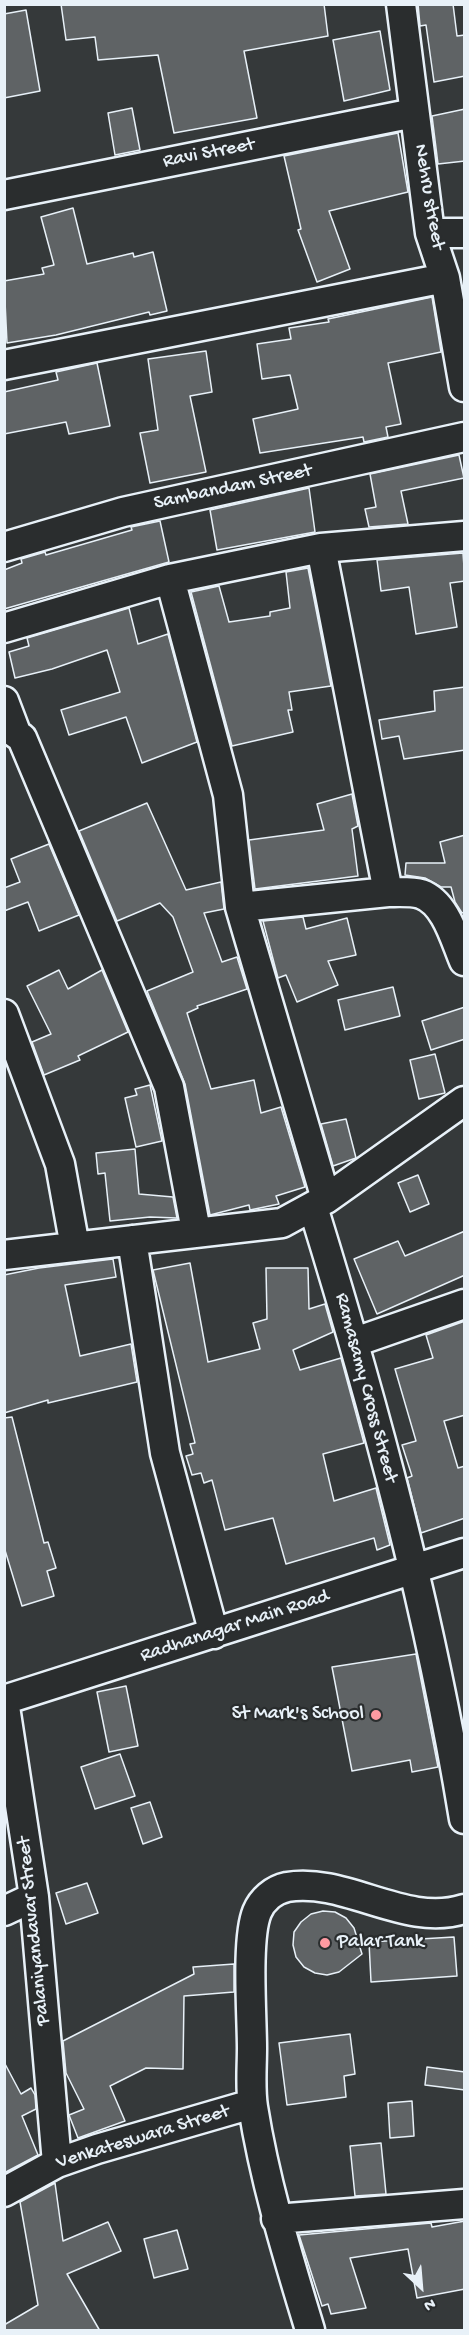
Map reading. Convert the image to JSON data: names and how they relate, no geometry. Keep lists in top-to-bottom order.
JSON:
{
  "streets": {
    "street": [
      "Ravi Street",
      "Nehru street",
      "Sambandam Street",
      "Ramasamy Cross Street",
      "Radhanagar Main Road",
      "Palaniyandavar Street",
      "Venkateswara Street"
    ]
  },
  "crossings": [
    ["Ravi Street", "Nehru street"],
    ["Ramasamy Cross Street", "Radhanagar Main Road"],
    ["Radhanagar Main Road", "Palaniyandavar Street"],
    ["Palaniyandavar Street", "Venkateswara Street"]
  ],
  "places": ["St Mark's School", "Palar Tank"],
  "north": "bottom right"
}
